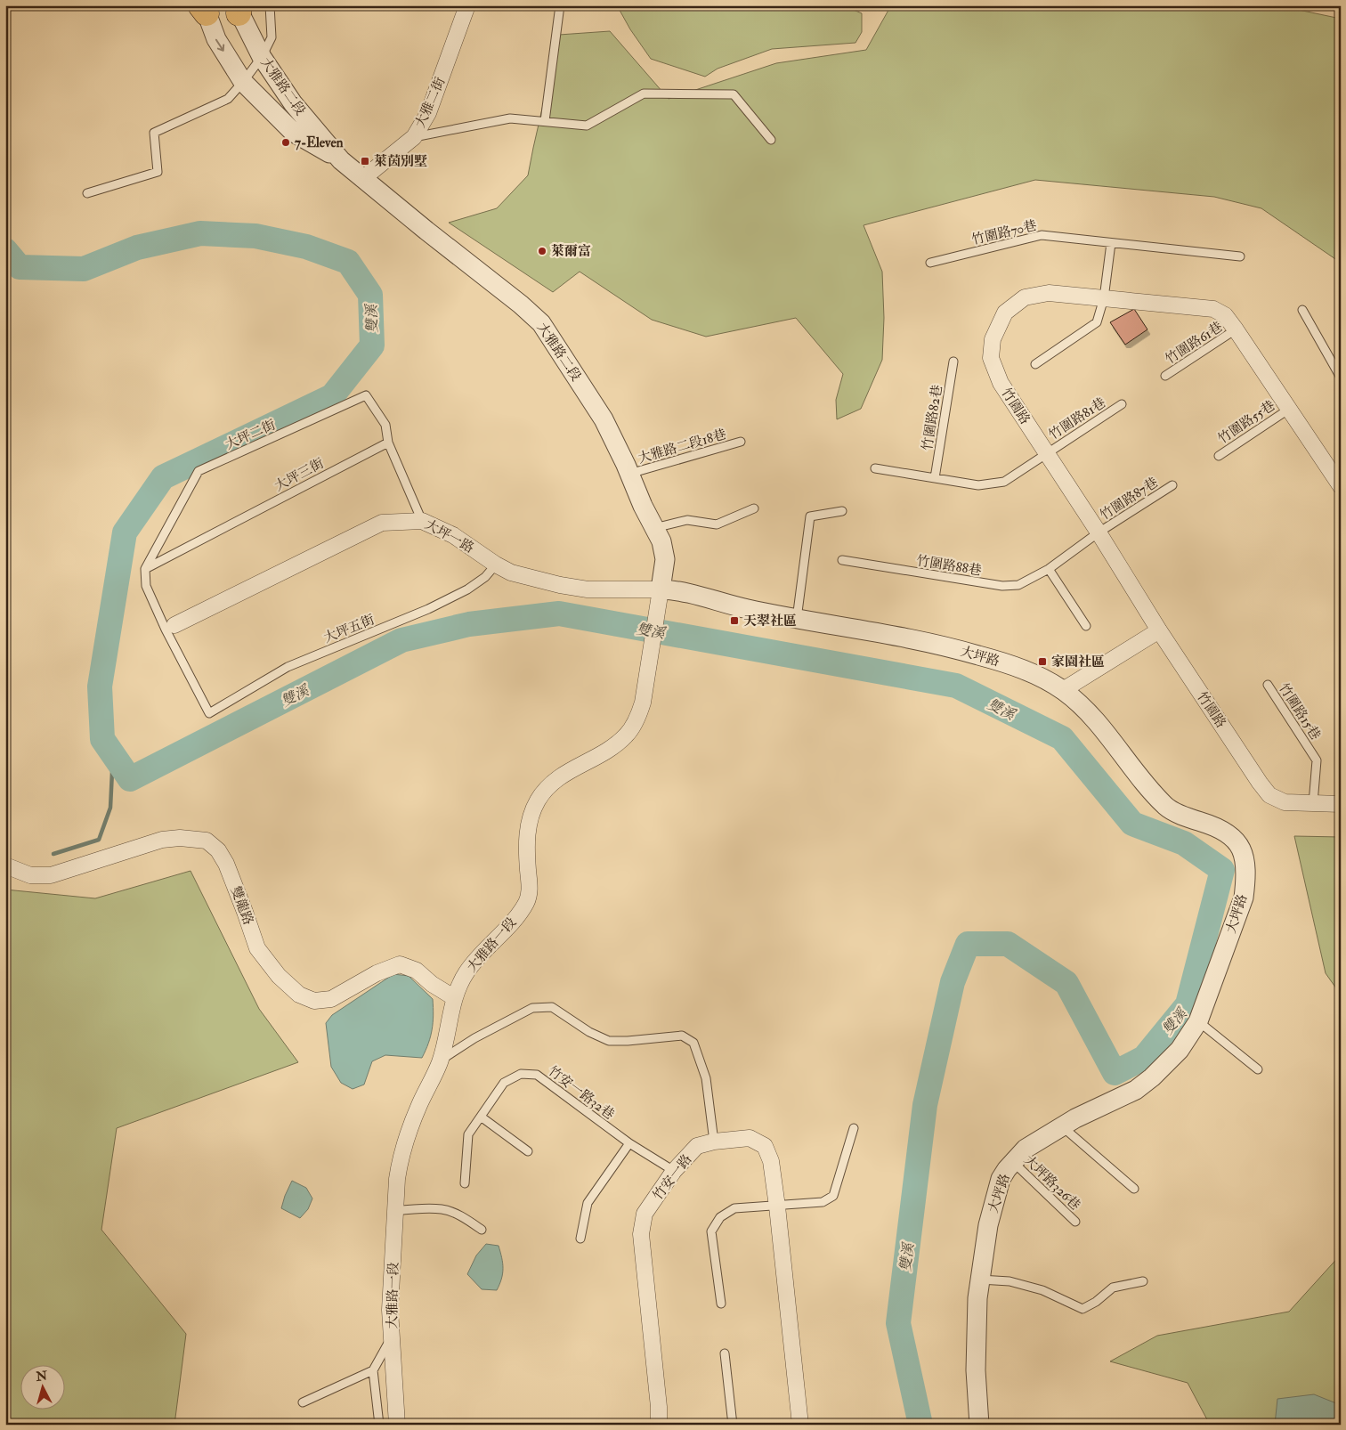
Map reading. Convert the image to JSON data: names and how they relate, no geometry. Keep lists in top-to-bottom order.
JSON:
{
  "streets": {
    "street": [
      "大雅路二段",
      "大雅二街",
      "竹園路",
      "大坪一路",
      "大坪路",
      "雙龍路",
      "大雅路一段",
      "竹安一路"
    ],
    "lane": [
      "竹圍路70巷",
      "竹圍路61巷",
      "竹圍路82巷",
      "竹圍路81巷",
      "竹圍路55巷",
      "大坪二街",
      "大雅路二段18巷",
      "大坪三街",
      "竹圍路87巷",
      "竹圍路88巷",
      "大坪五街",
      "竹圍路15巷",
      "竹安一路32巷",
      "大坪路326巷"
    ]
  },
  "crossings": [
    ["大雅路二段", "大雅二街"],
    ["大雅路二段", "大雅路二段18巷"],
    ["大雅路二段", "大坪一路"],
    ["大雅路二段", "大坪路"],
    ["大雅路二段", "大雅路一段"],
    ["竹圍路61巷", "竹園路"],
    ["竹園路", "竹圍路81巷"],
    ["竹園路", "竹圍路55巷"],
    ["竹園路", "竹圍路87巷"],
    ["竹園路", "竹圍路88巷"],
    ["竹園路", "竹圍路15巷"],
    ["大坪二街", "大坪三街"],
    ["竹圍路87巷", "竹圍路88巷"],
    ["大坪一路", "大坪五街"],
    ["大坪一路", "大坪路"],
    ["大坪一路", "大雅路一段"],
    ["大坪路", "大雅路一段"],
    ["大坪路", "大坪路326巷"],
    ["雙龍路", "大雅路一段"],
    ["竹安一路32巷", "竹安一路"]
  ],
  "water": ["雙溪"],
  "places": {
    "other": ["7-Eleven", "萊爾富"],
    "transit": ["萊茵別墅", "天翠社區", "家園社區"]
  },
  "north": "top"
}
